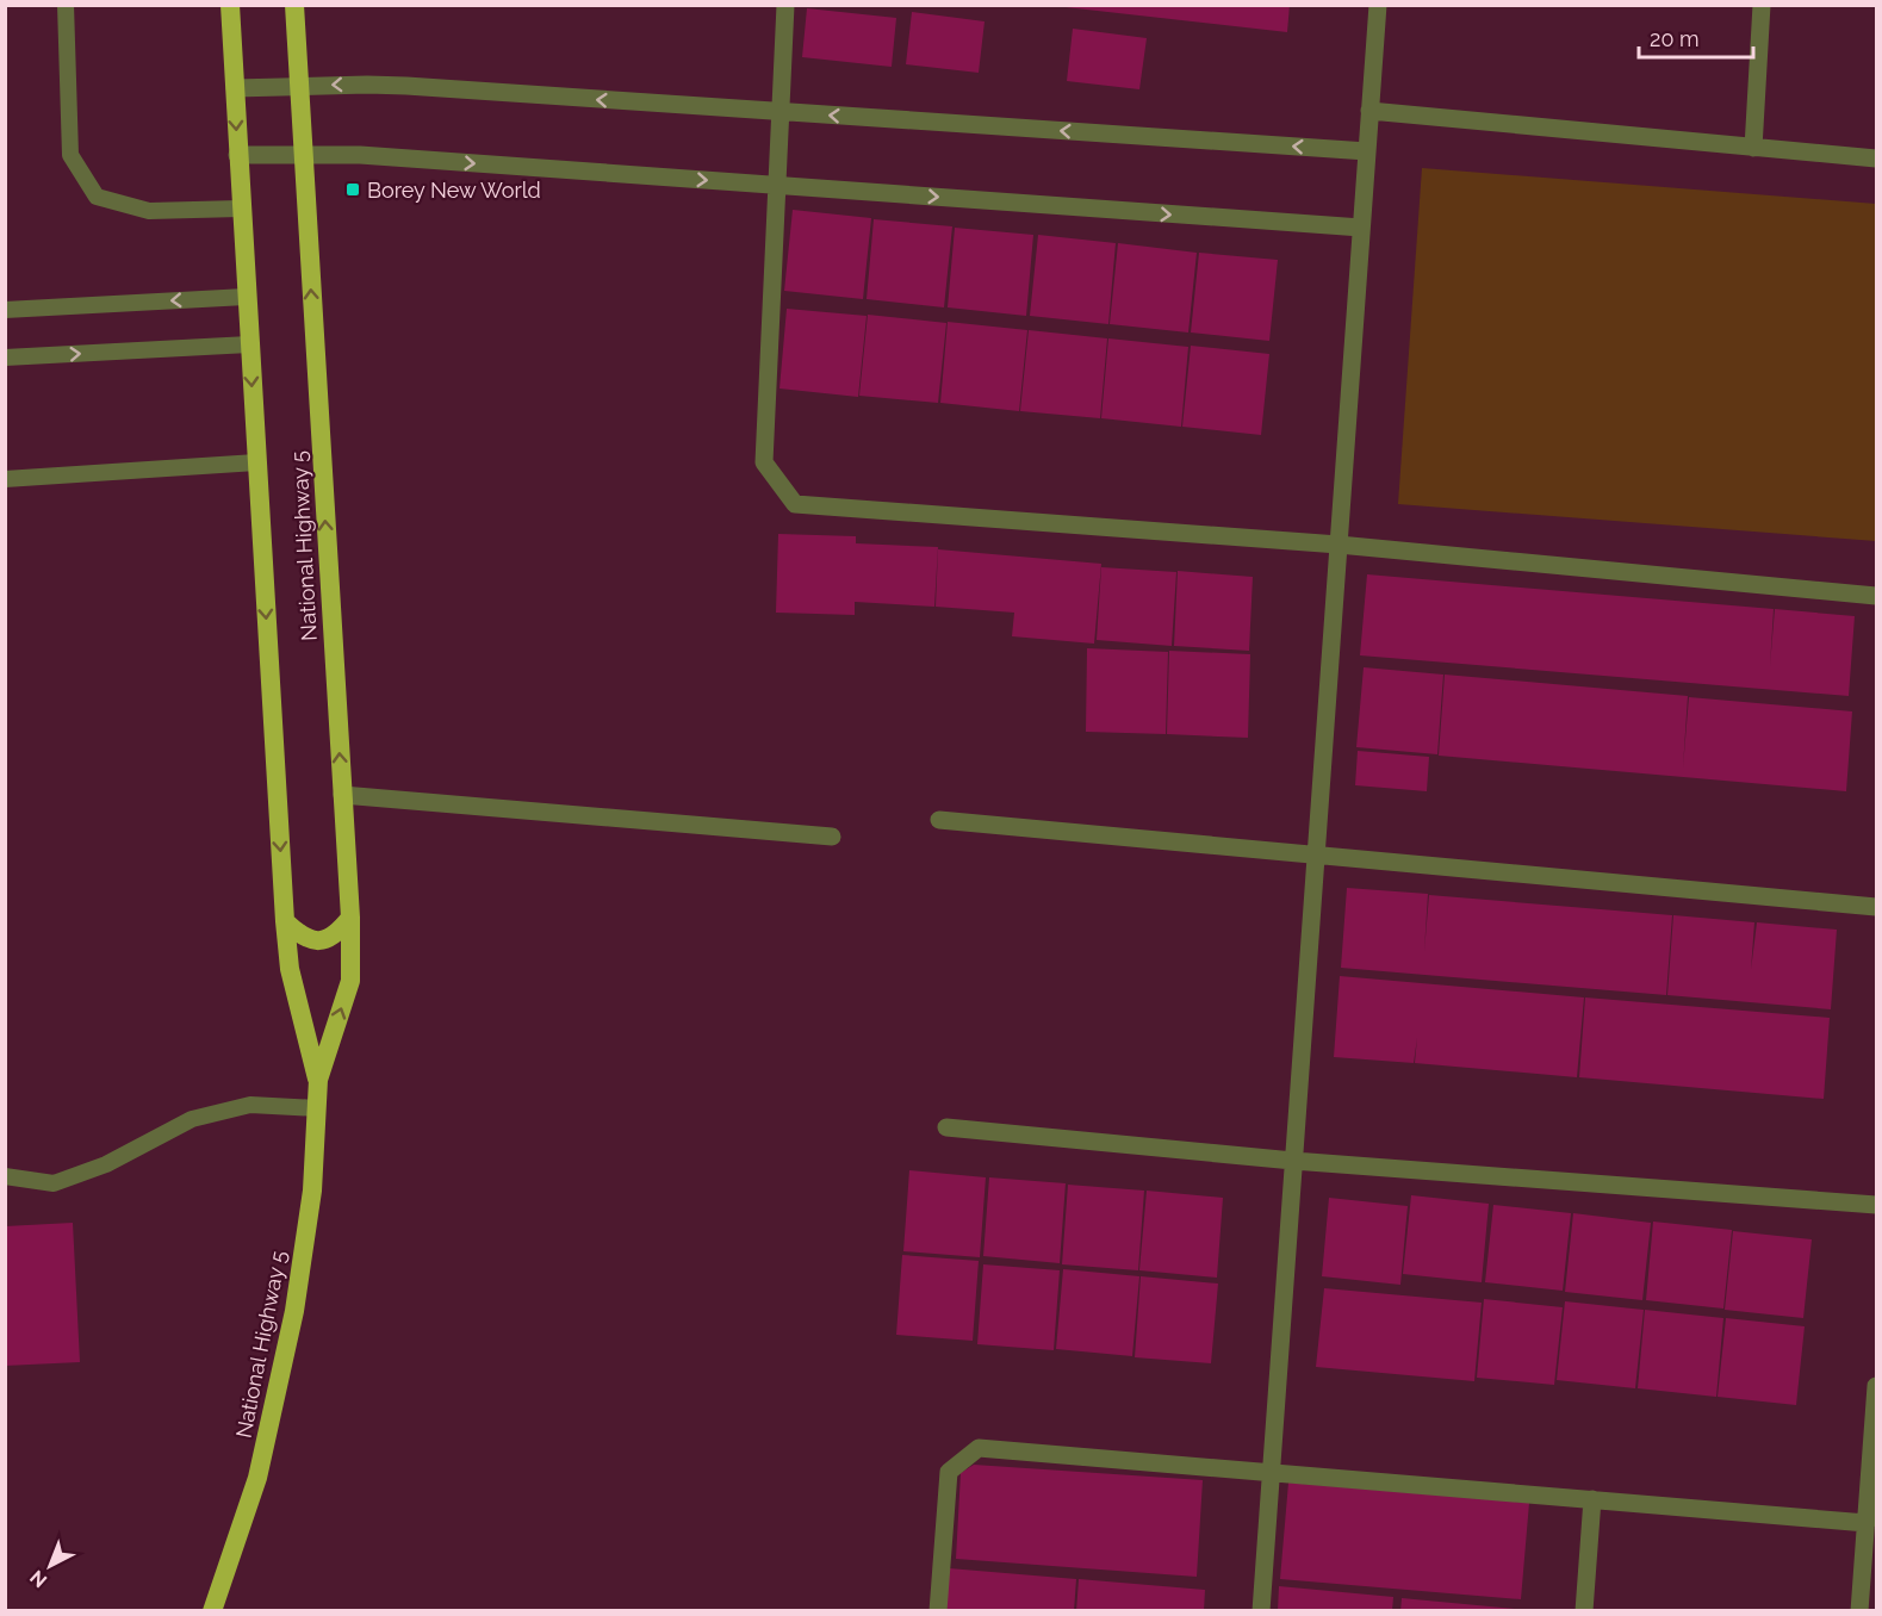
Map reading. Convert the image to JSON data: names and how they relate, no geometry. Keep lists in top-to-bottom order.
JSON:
{
  "streets": {
    "highway": ["National Highway 5"]
  },
  "places": {
    "transit": ["Borey New World"]
  },
  "scale_bar": "20 m",
  "north": "bottom left"
}
